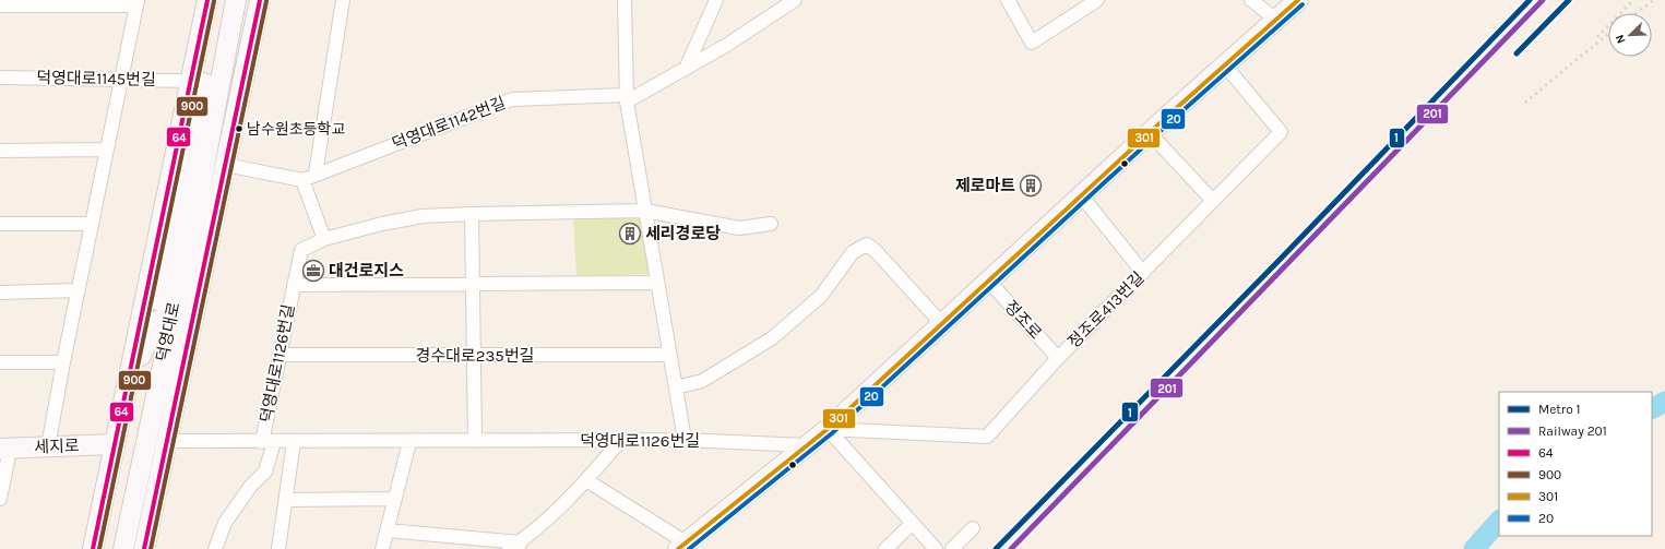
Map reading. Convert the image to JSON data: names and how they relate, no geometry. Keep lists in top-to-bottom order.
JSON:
{
  "streets": {
    "main road": ["덕영대로", "세지로"],
    "street": [
      "덕영대로1145번길",
      "덕영대로1142번길",
      "정조로413번길",
      "정조로",
      "경수대로235번길",
      "덕영대로1126번길"
    ]
  },
  "crossings": [
    ["덕영대로1145번길", "덕영대로"],
    ["정조로413번길", "정조로"],
    ["덕영대로", "덕영대로1126번길"],
    ["덕영대로", "세지로"],
    ["경수대로235번길", "덕영대로1126번길"]
  ],
  "places": {
    "other": ["남수원초등학교"],
    "building": ["제로마트", "세리경로당"],
    "office": ["대건로지스"]
  },
  "lines": [
    "metro line 1",
    "rail line 201",
    "transit line 64",
    "transit line 301",
    "transit line 900",
    "transit line 20"
  ],
  "legend": [
    "Metro 1",
    "Railway 201",
    "64",
    "900",
    "301",
    "20"
  ],
  "north": "bottom left"
}
